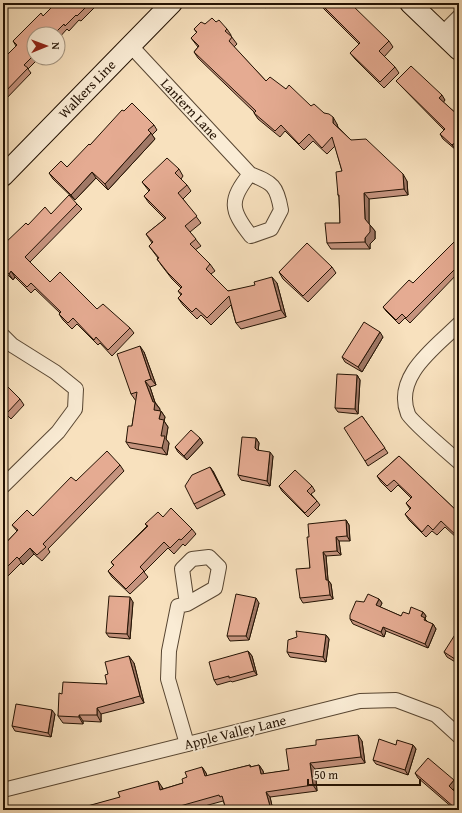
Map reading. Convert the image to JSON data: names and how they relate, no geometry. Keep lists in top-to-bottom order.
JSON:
{
  "streets": {
    "main road": ["Walkers Line"],
    "street": ["Lantern Lane", "Apple Valley Lane"]
  },
  "crossings": [
    ["Walkers Line", "Lantern Lane"]
  ],
  "scale_bar": "50 m",
  "north": "right"
}
